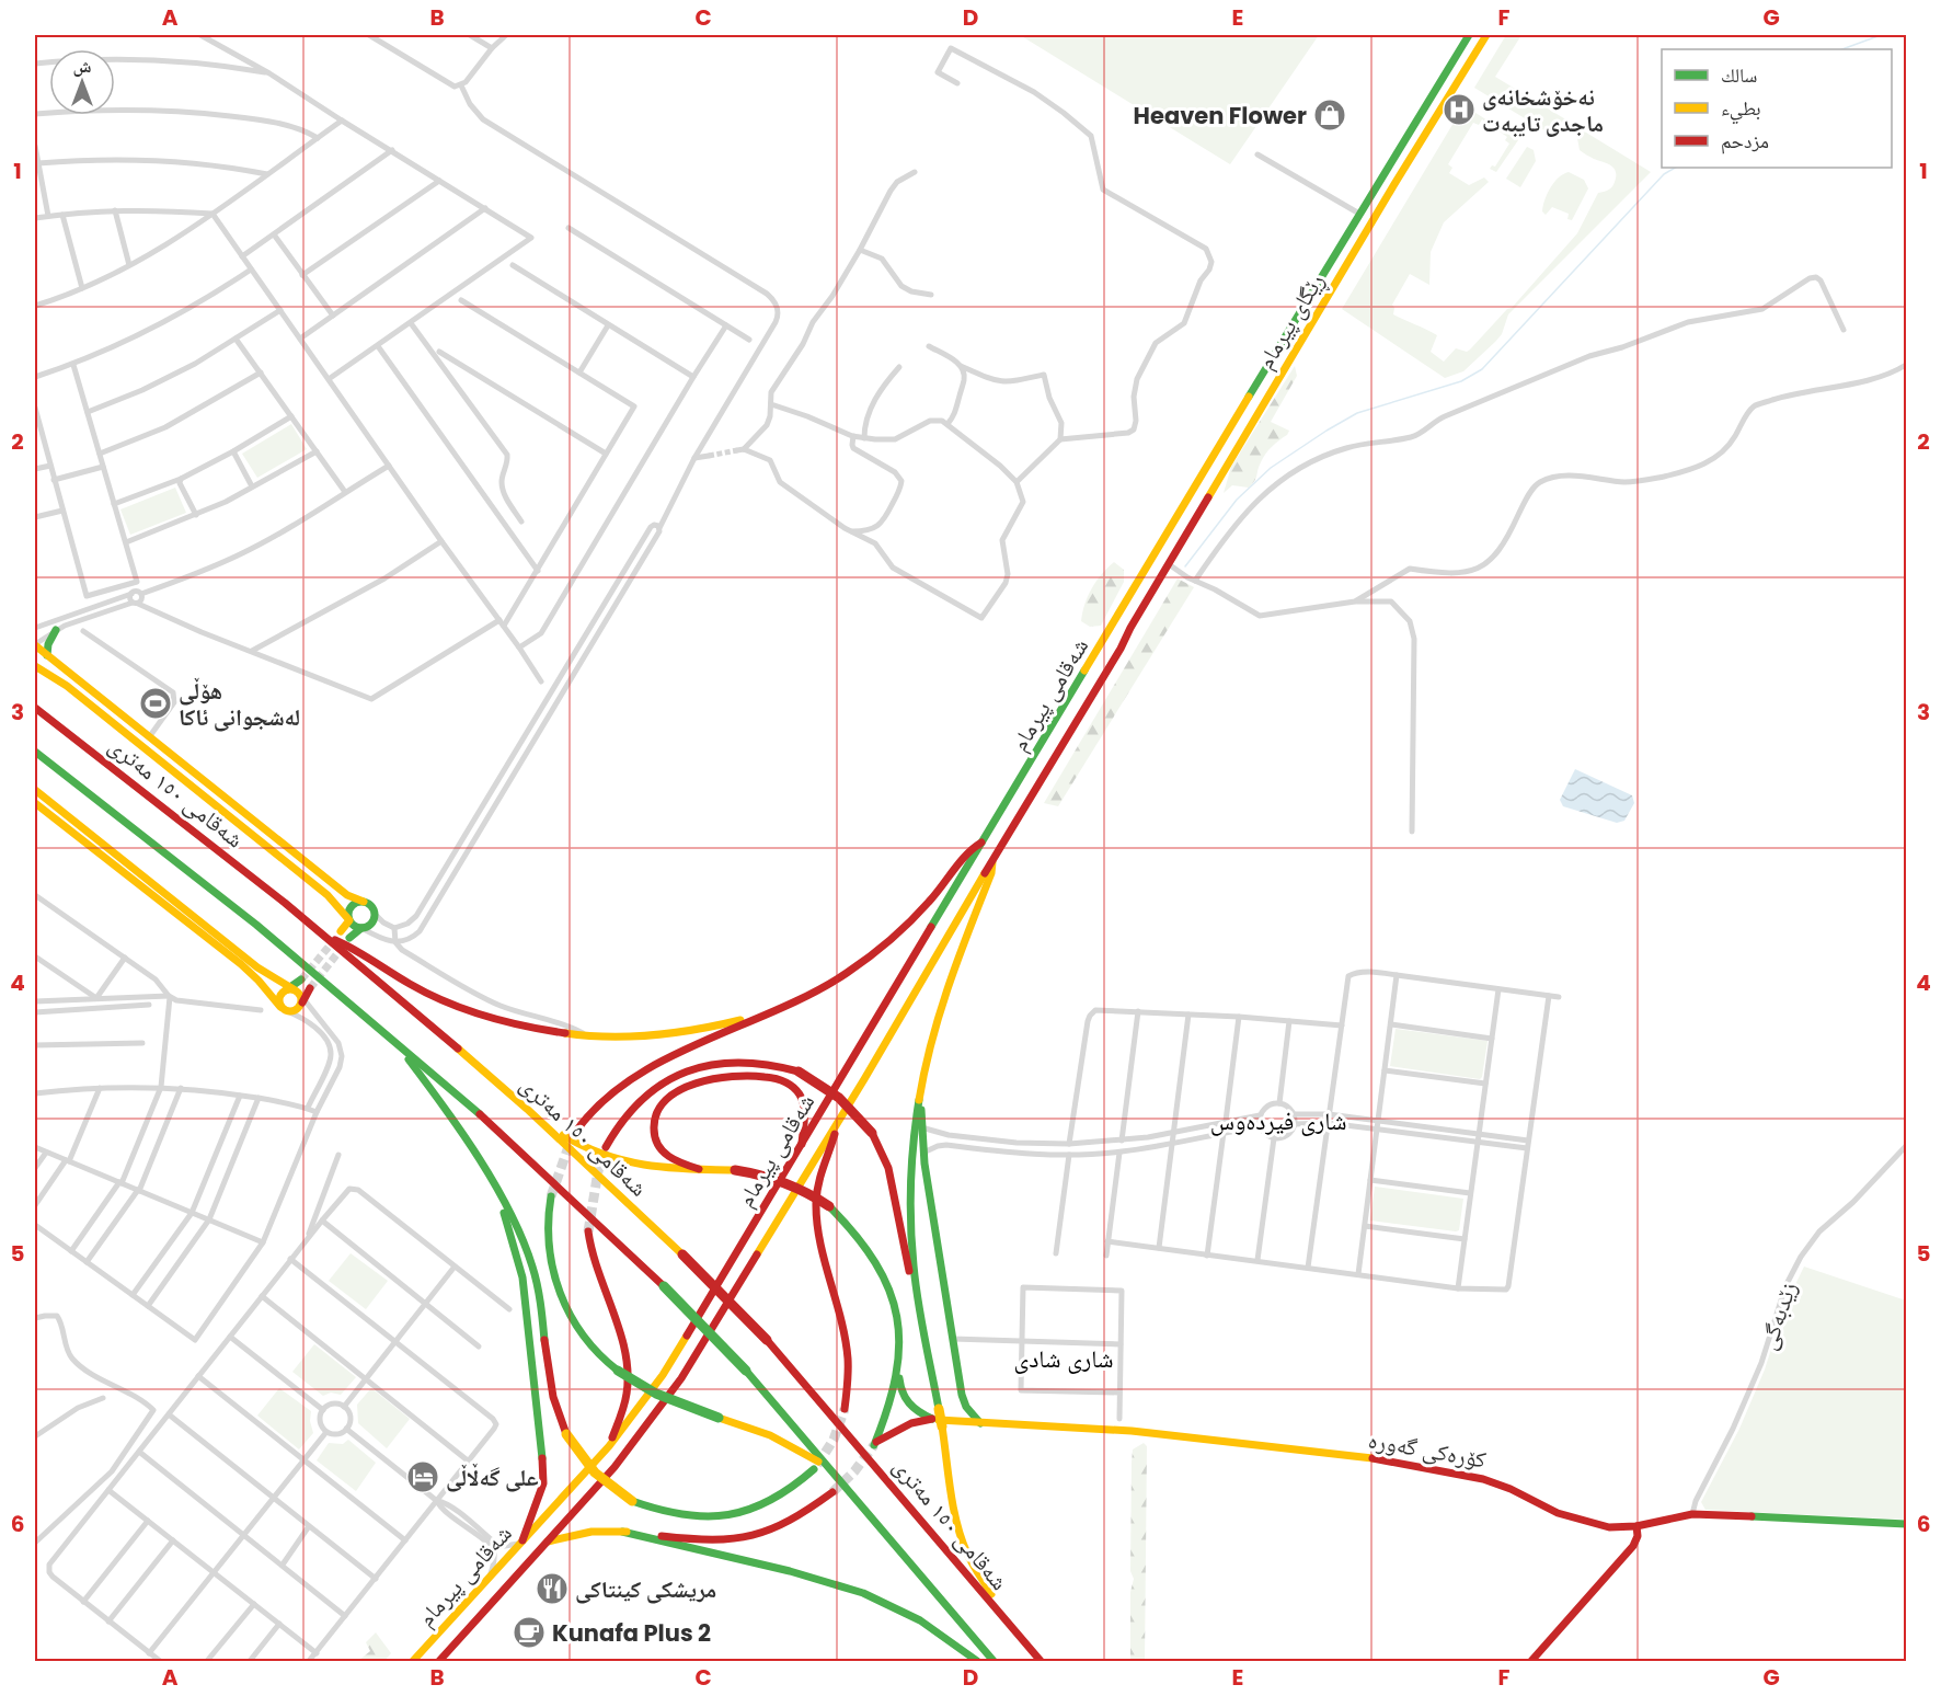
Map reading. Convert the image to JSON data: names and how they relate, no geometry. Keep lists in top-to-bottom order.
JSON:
{
  "streets": {
    "main road": [
      "ڕێگای پیرمام",
      "شەقامی پیرمام",
      "شەقامی ١٥٠ مەتری",
      "کۆرەکی گەورە"
    ],
    "street": ["زێدبەگی"]
  },
  "crossings": [
    ["ڕێگای پیرمام", "شەقامی پیرمام"],
    ["زێدبەگی", "کۆرەکی گەورە"]
  ],
  "districts": ["شاری فیردەوس", "شاری شادی"],
  "places": {
    "hospital": ["نەخۆشخانەی ماجدی تایبەت"],
    "shop": ["Heaven Flower"],
    "sports": ["هۆڵی لەشجوانی ئاکا"],
    "hotel": ["علی گەڵاڵی"],
    "restaurant": ["مریشکی کینتاکی"],
    "cafe": ["Kunafa Plus 2"]
  },
  "legend": ["سالك", "بطيء", "مزدحم"],
  "north": "top",
  "grid": {
    "columns": [
      "A",
      "B",
      "C",
      "D",
      "E",
      "F",
      "G"
    ],
    "rows": [
      "1",
      "2",
      "3",
      "4",
      "5",
      "6"
    ]
  }
}
